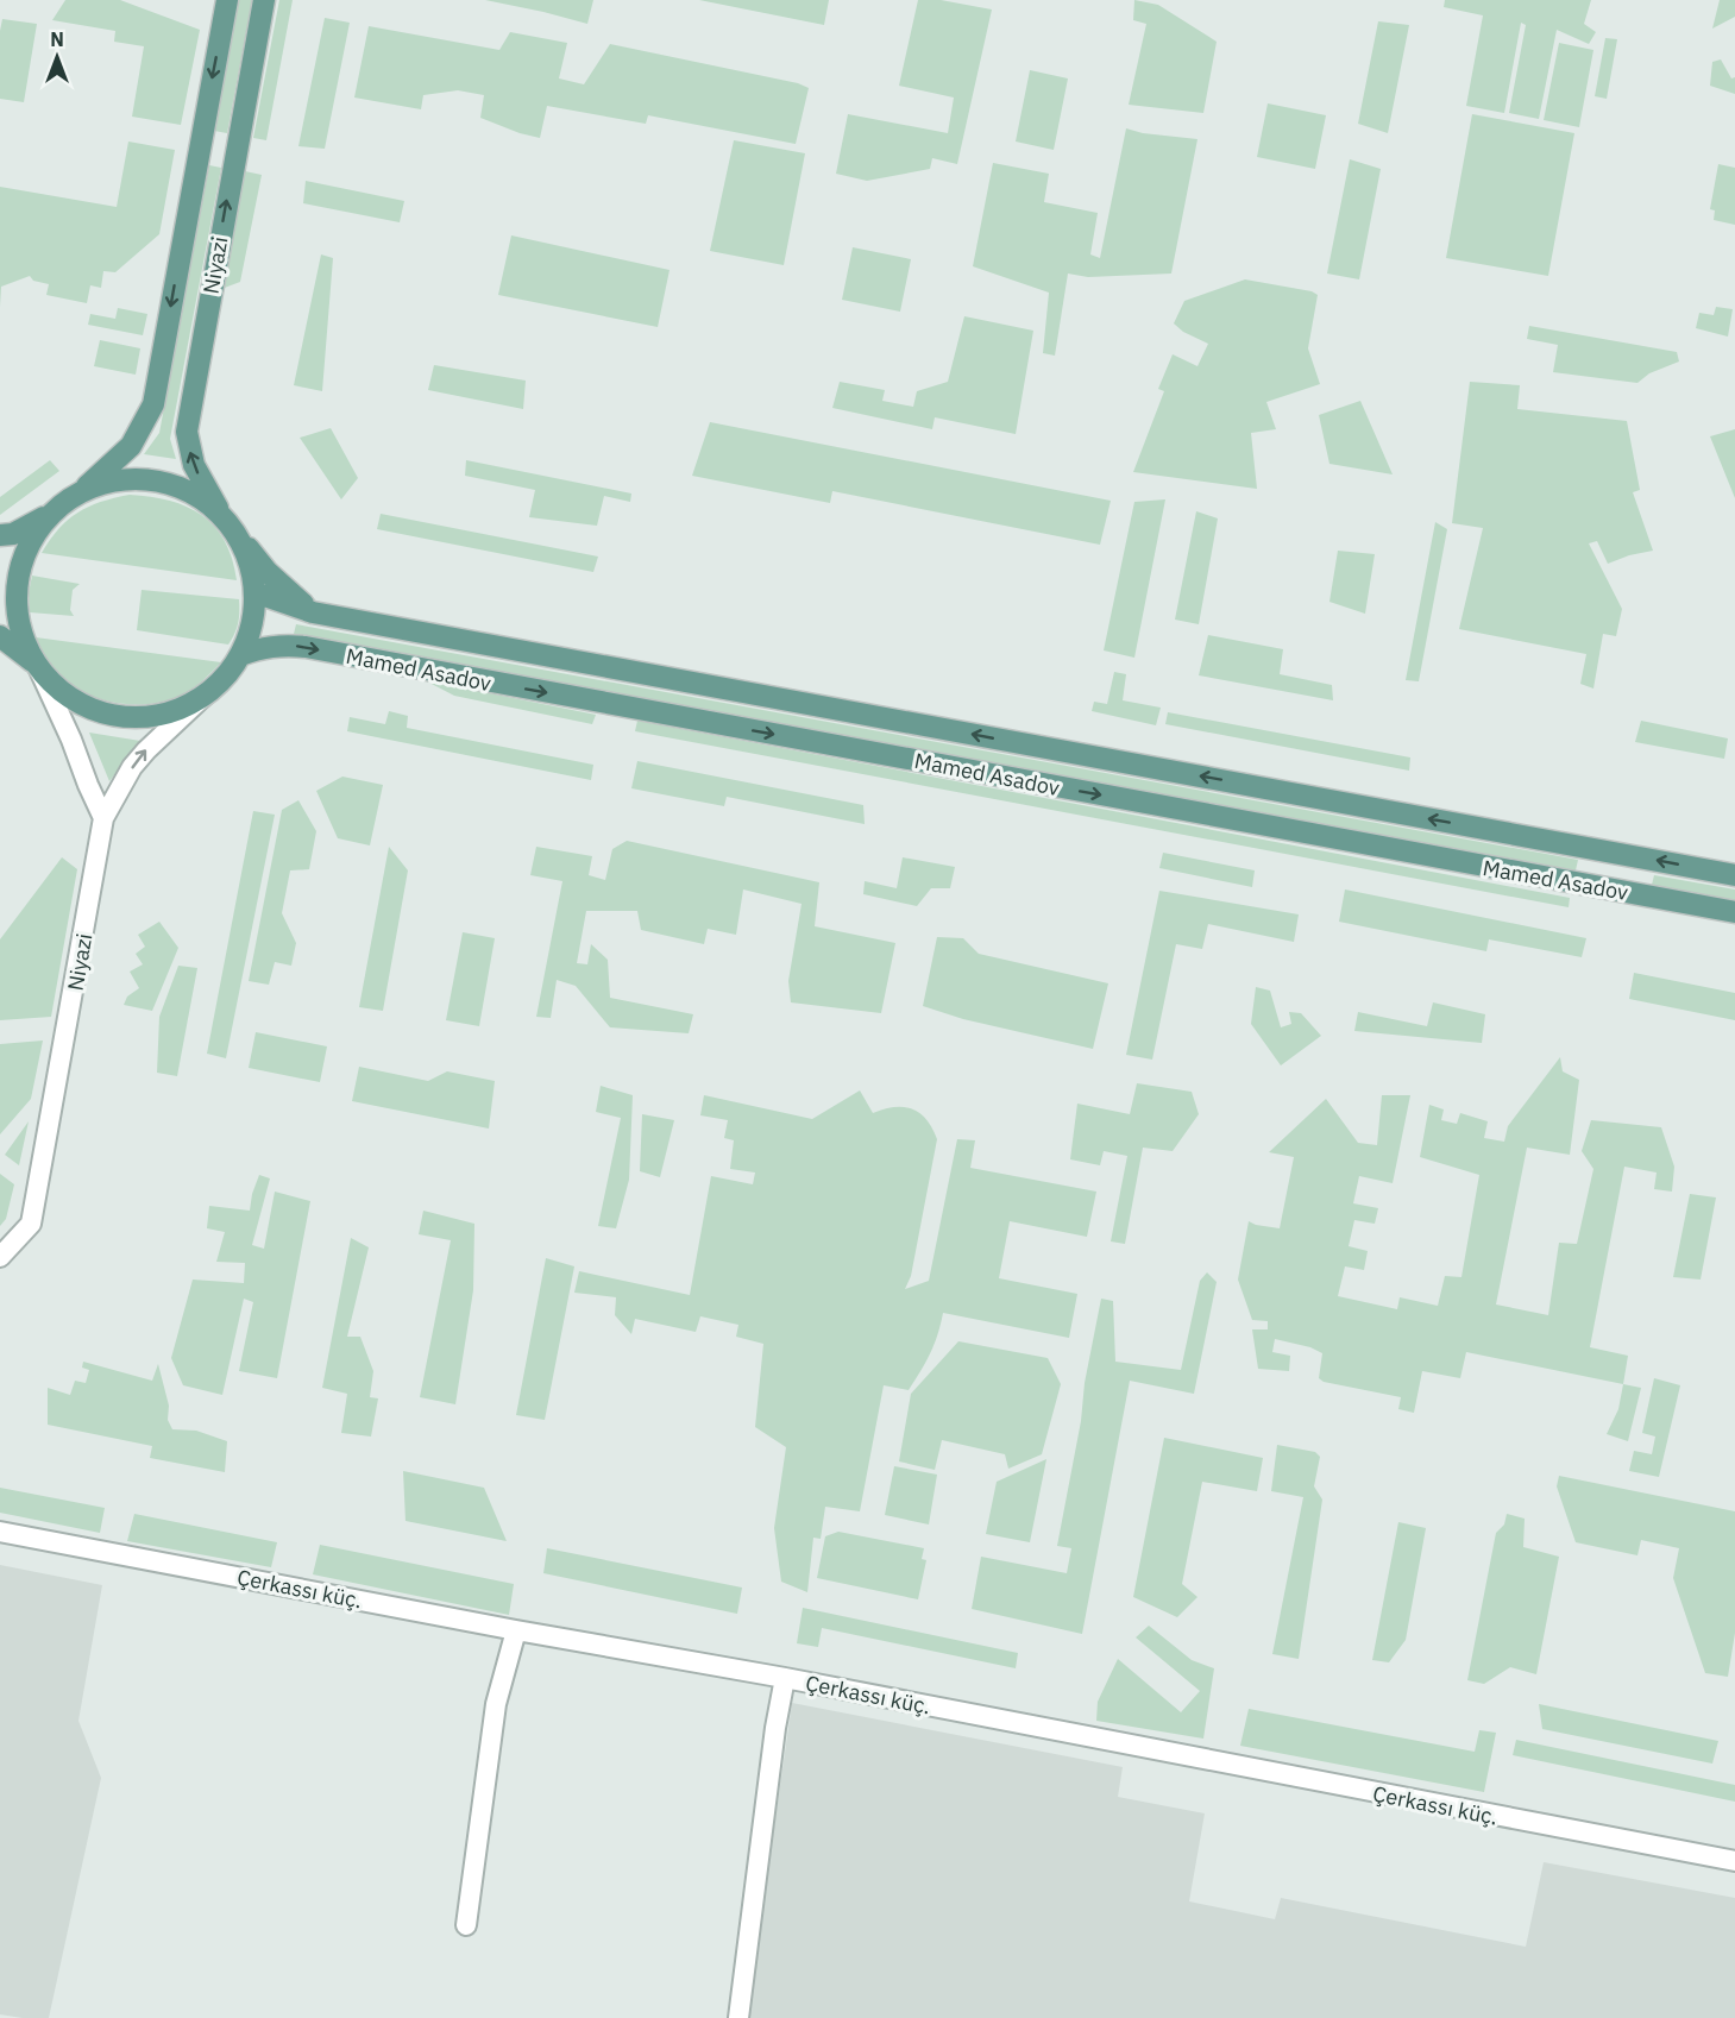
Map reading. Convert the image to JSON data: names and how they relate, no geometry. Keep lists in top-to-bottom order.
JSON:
{
  "streets": {
    "main road": ["Niyazi", "Mamed Asadov"],
    "street": ["Çerkassı küç."]
  },
  "crossings": [
    ["Niyazi", "Mamed Asadov"]
  ],
  "north": "top"
}
